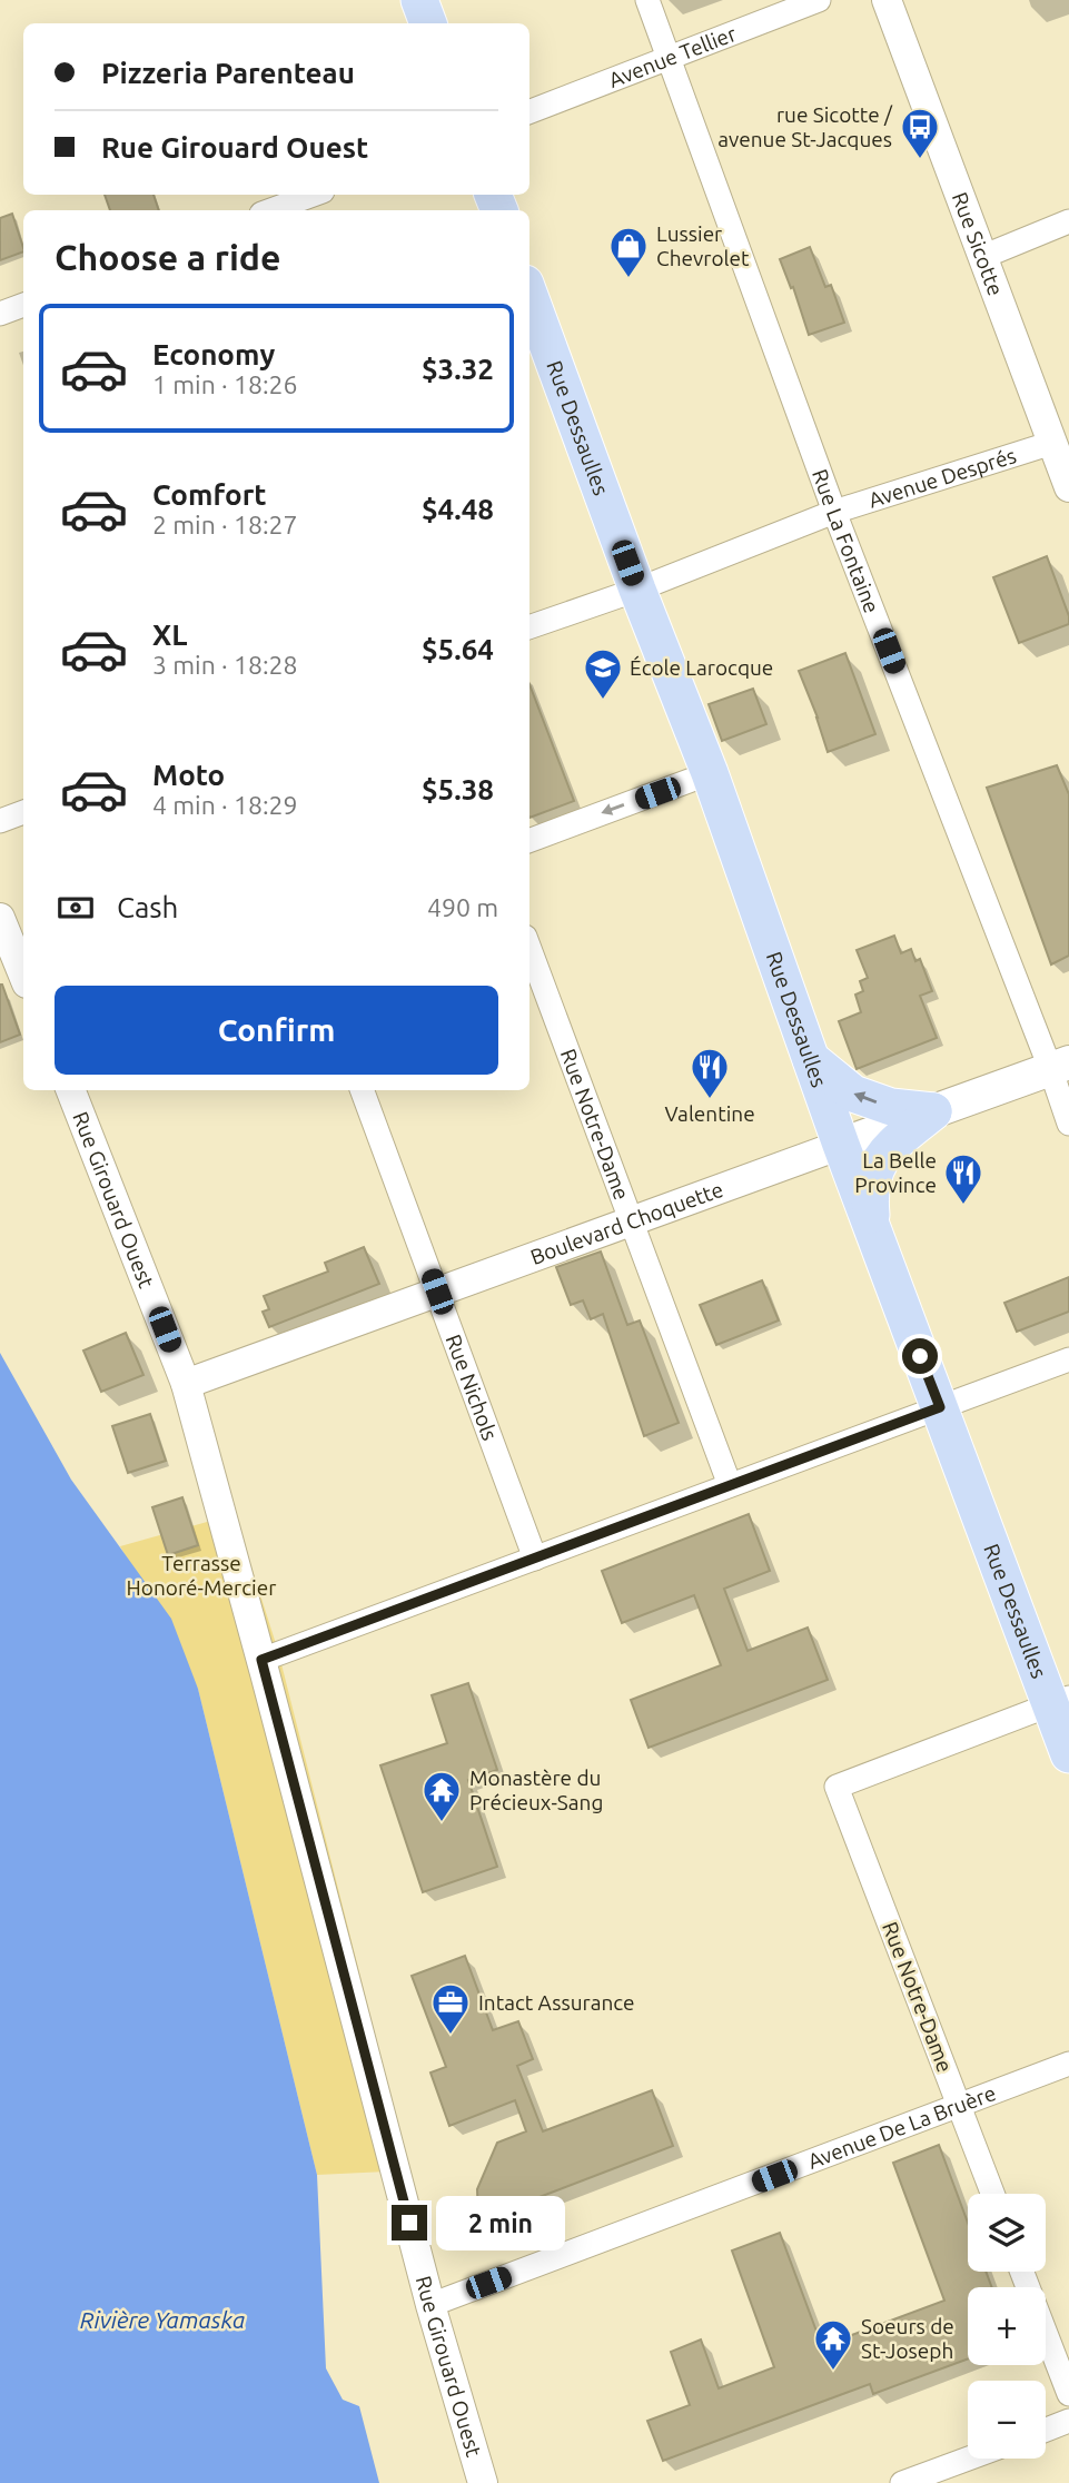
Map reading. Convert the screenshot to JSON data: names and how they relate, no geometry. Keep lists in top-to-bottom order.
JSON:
{
  "streets": {
    "main road": ["Rue Dessaulles", "Boulevard Choquette"],
    "street": [
      "Avenue Tellier",
      "Rue Sicotte",
      "Avenue Després",
      "Rue La Fontaine",
      "Rue Notre-Dame",
      "Rue Girouard Ouest",
      "Rue Nichols",
      "Avenue De La Bruère"
    ]
  },
  "crossings": [
    ["Avenue Tellier", "Rue La Fontaine"],
    ["Rue Sicotte", "Avenue Després"],
    ["Rue Dessaulles", "Avenue Després"],
    ["Rue Dessaulles", "Rue Notre-Dame"],
    ["Rue Dessaulles", "Boulevard Choquette"],
    ["Avenue Després", "Rue La Fontaine"],
    ["Rue La Fontaine", "Boulevard Choquette"],
    ["Rue Notre-Dame", "Boulevard Choquette"],
    ["Rue Notre-Dame", "Avenue De La Bruère"],
    ["Rue Girouard Ouest", "Boulevard Choquette"],
    ["Rue Girouard Ouest", "Avenue De La Bruère"],
    ["Boulevard Choquette", "Rue Nichols"]
  ],
  "water": ["Rivière Yamaska"],
  "parks": ["Terrasse Honoré-Mercier"],
  "places": {
    "bus stop": ["rue Sicotte / avenue St-Jacques"],
    "shop": ["Lussier Chevrolet"],
    "school or university": ["École Larocque"],
    "restaurant": ["Valentine", "La Belle Province"],
    "temple": ["Monastère du Précieux-Sang", "Soeurs de St-Joseph"],
    "office": ["Intact Assurance"]
  },
  "page": {
    "banner": ["Pizzeria Parenteau", "Rue Girouard Ouest"],
    "heading": "Choose a ride",
    "list": [
      {
        "name": "Economy",
        "note": "1 min · 18:26",
        "value": "$3.32"
      },
      {
        "name": "Comfort",
        "note": "2 min · 18:27",
        "value": "$4.48"
      },
      {
        "name": "XL",
        "note": "3 min · 18:28",
        "value": "$5.64"
      },
      {
        "name": "Moto",
        "note": "4 min · 18:29",
        "value": "$5.38"
      }
    ],
    "pay": ["Cash", "490 m"],
    "buttons": "Confirm",
    "map_buttons": ["+", "−"],
    "bubble": "2 min"
  }
}
